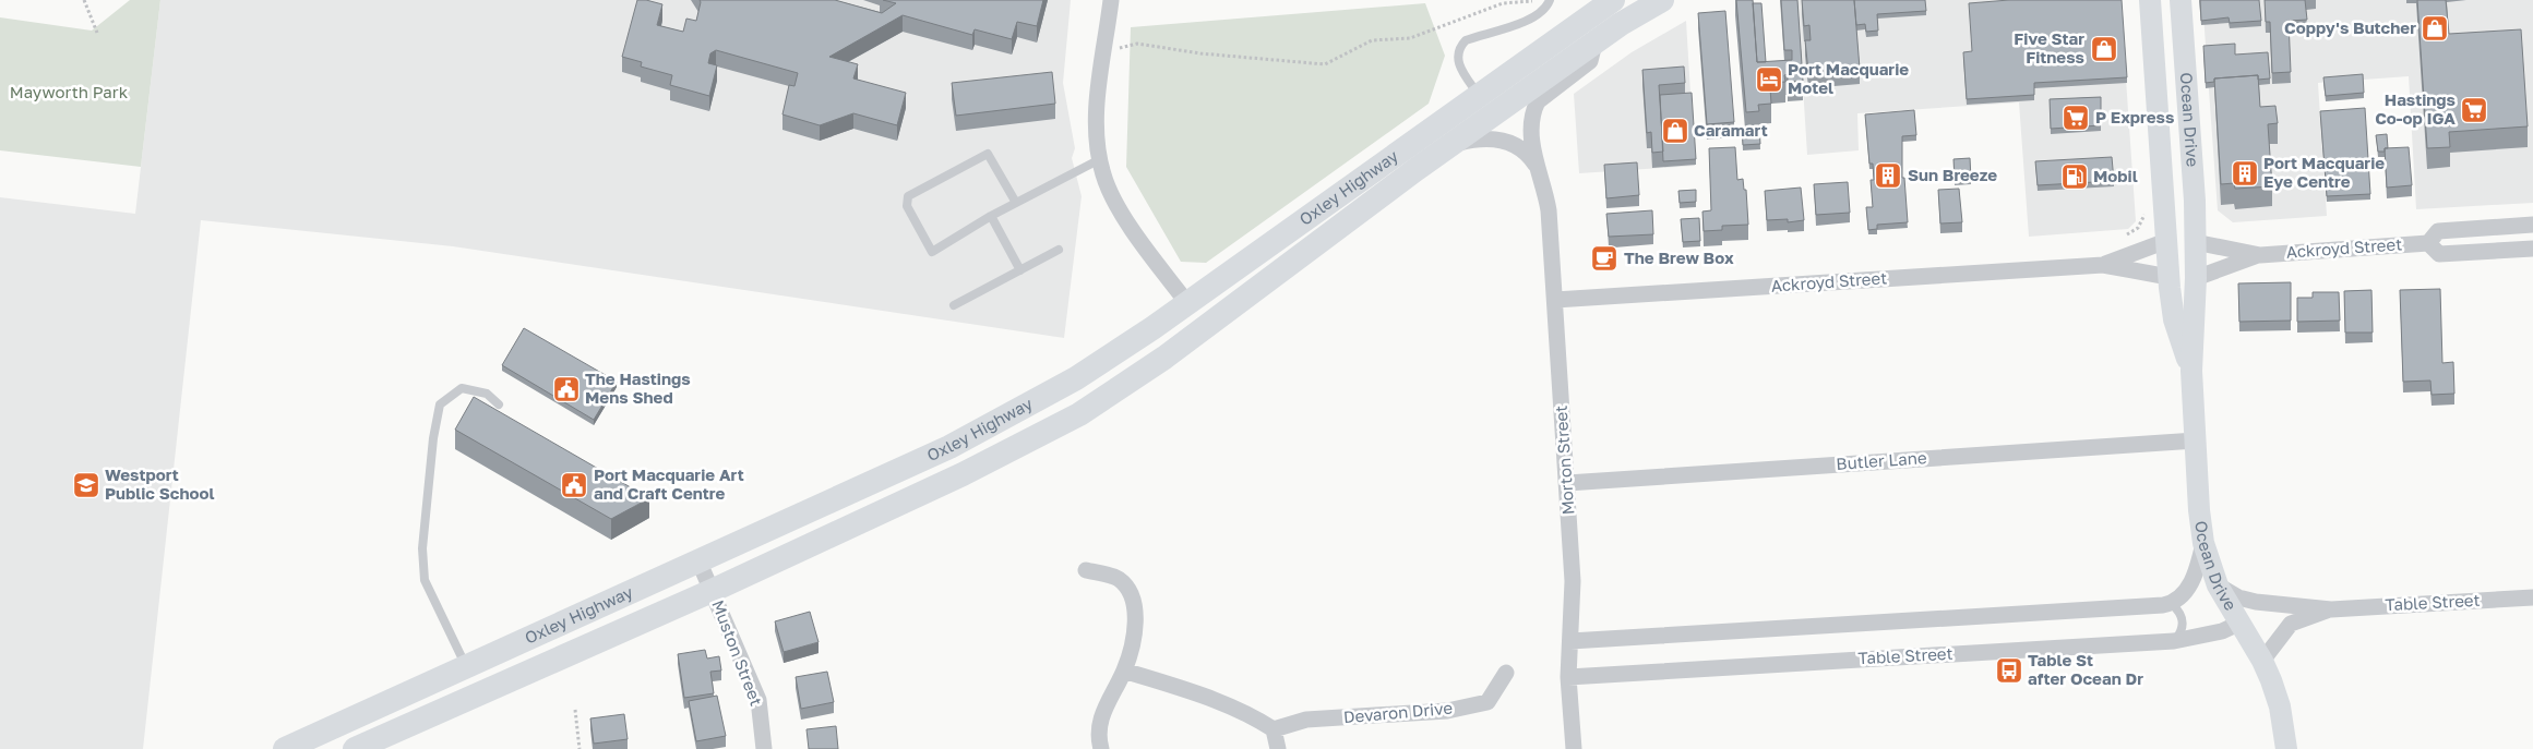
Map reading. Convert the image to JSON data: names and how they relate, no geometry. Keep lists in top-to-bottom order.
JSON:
{
  "streets": {
    "main road": ["Ocean Drive", "Oxley Highway"],
    "street": [
      "Ackroyd Street",
      "Morton Street",
      "Butler Lane",
      "Table Street",
      "Muston Street",
      "Devaron Drive"
    ]
  },
  "crossings": [
    ["Ocean Drive", "Ackroyd Street"],
    ["Ocean Drive", "Butler Lane"],
    ["Ocean Drive", "Table Street"],
    ["Oxley Highway", "Morton Street"],
    ["Oxley Highway", "Muston Street"],
    ["Ackroyd Street", "Morton Street"],
    ["Morton Street", "Butler Lane"],
    ["Morton Street", "Table Street"]
  ],
  "parks": ["Mayworth Park"],
  "places": {
    "shop": ["Coppy's Butcher", "Five Star Fitness", "Caramart"],
    "hotel": ["Port Macquarie Motel"],
    "supermarket": ["Hastings Co-op IGA", "P Express"],
    "building": ["Port Macquarie Eye Centre", "Sun Breeze"],
    "fuel station": ["Mobil"],
    "cafe": ["The Brew Box"],
    "public building": ["The Hastings Mens Shed", "Port Macquarie Art and Craft Centre"],
    "school or university": ["Westport Public School"],
    "bus stop": ["Table St after Ocean Dr"]
  }
}
